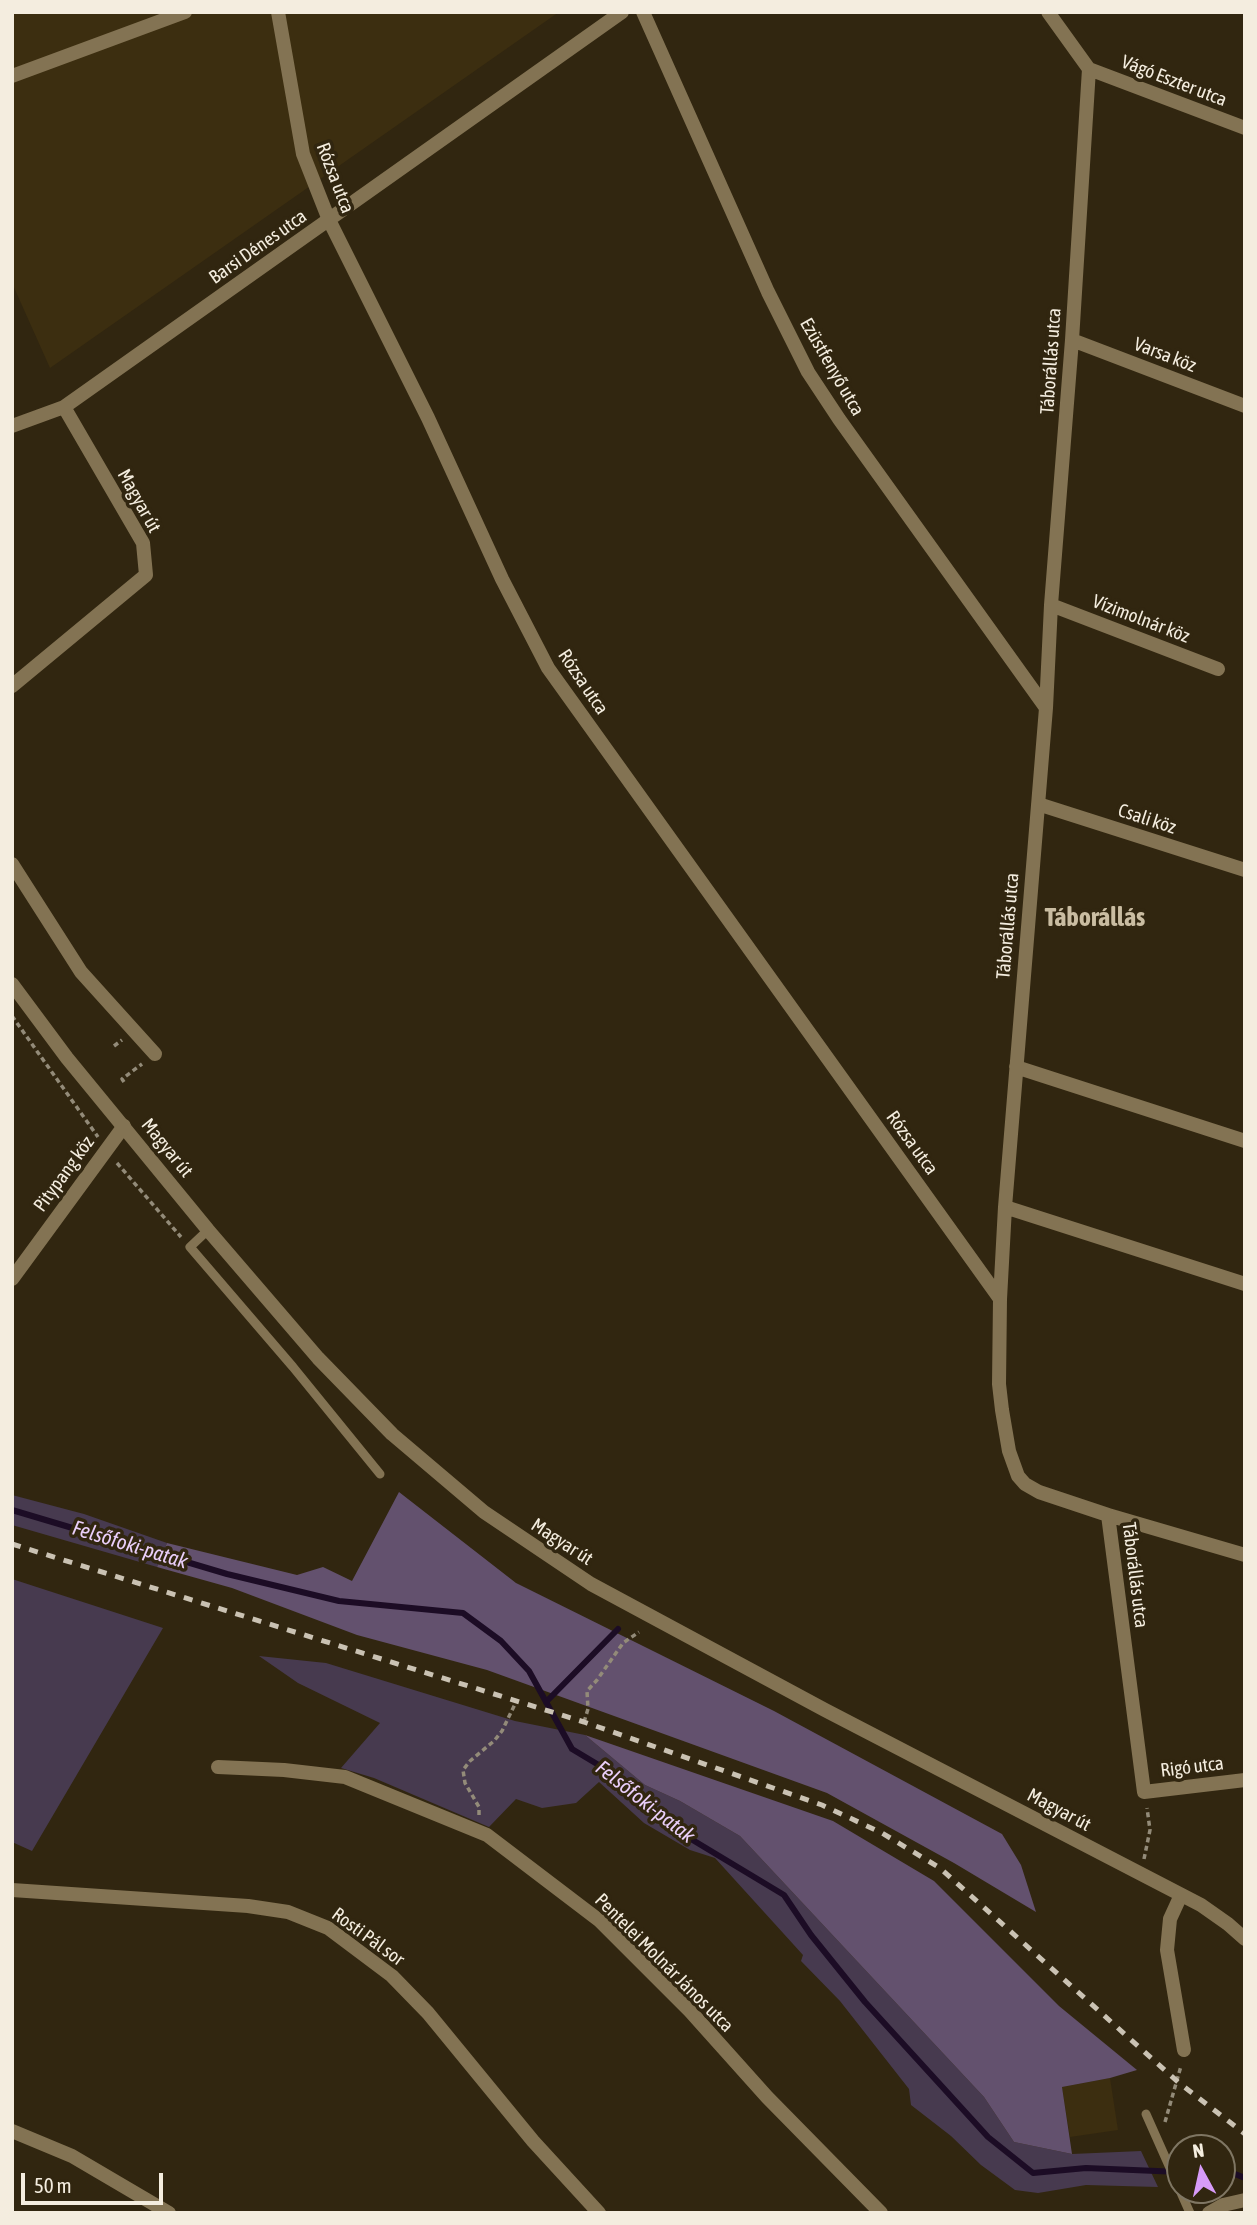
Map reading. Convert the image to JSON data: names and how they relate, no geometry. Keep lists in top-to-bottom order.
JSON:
{
  "streets": {
    "street": [
      "Vágó Eszter utca",
      "Rózsa utca",
      "Barsi Dénes utca",
      "Varsa köz",
      "Táborállás utca",
      "Ezüstfenyő utca",
      "Magyar út",
      "Vízimolnár köz",
      "Csali köz",
      "Pitypang köz",
      "Rigó utca",
      "Rosti Pál sor",
      "Pentelei Molnár János utca"
    ]
  },
  "crossings": [
    ["Vágó Eszter utca", "Táborállás utca"],
    ["Rózsa utca", "Barsi Dénes utca"],
    ["Rózsa utca", "Táborállás utca"],
    ["Barsi Dénes utca", "Magyar út"],
    ["Varsa köz", "Táborállás utca"],
    ["Táborállás utca", "Ezüstfenyő utca"],
    ["Táborállás utca", "Vízimolnár köz"],
    ["Táborállás utca", "Csali köz"],
    ["Táborállás utca", "Rigó utca"],
    ["Magyar út", "Pitypang köz"]
  ],
  "districts": ["Táborállás"],
  "water": ["Felsőfoki-patak"],
  "scale_bar": "50 m",
  "north": "top"
}
